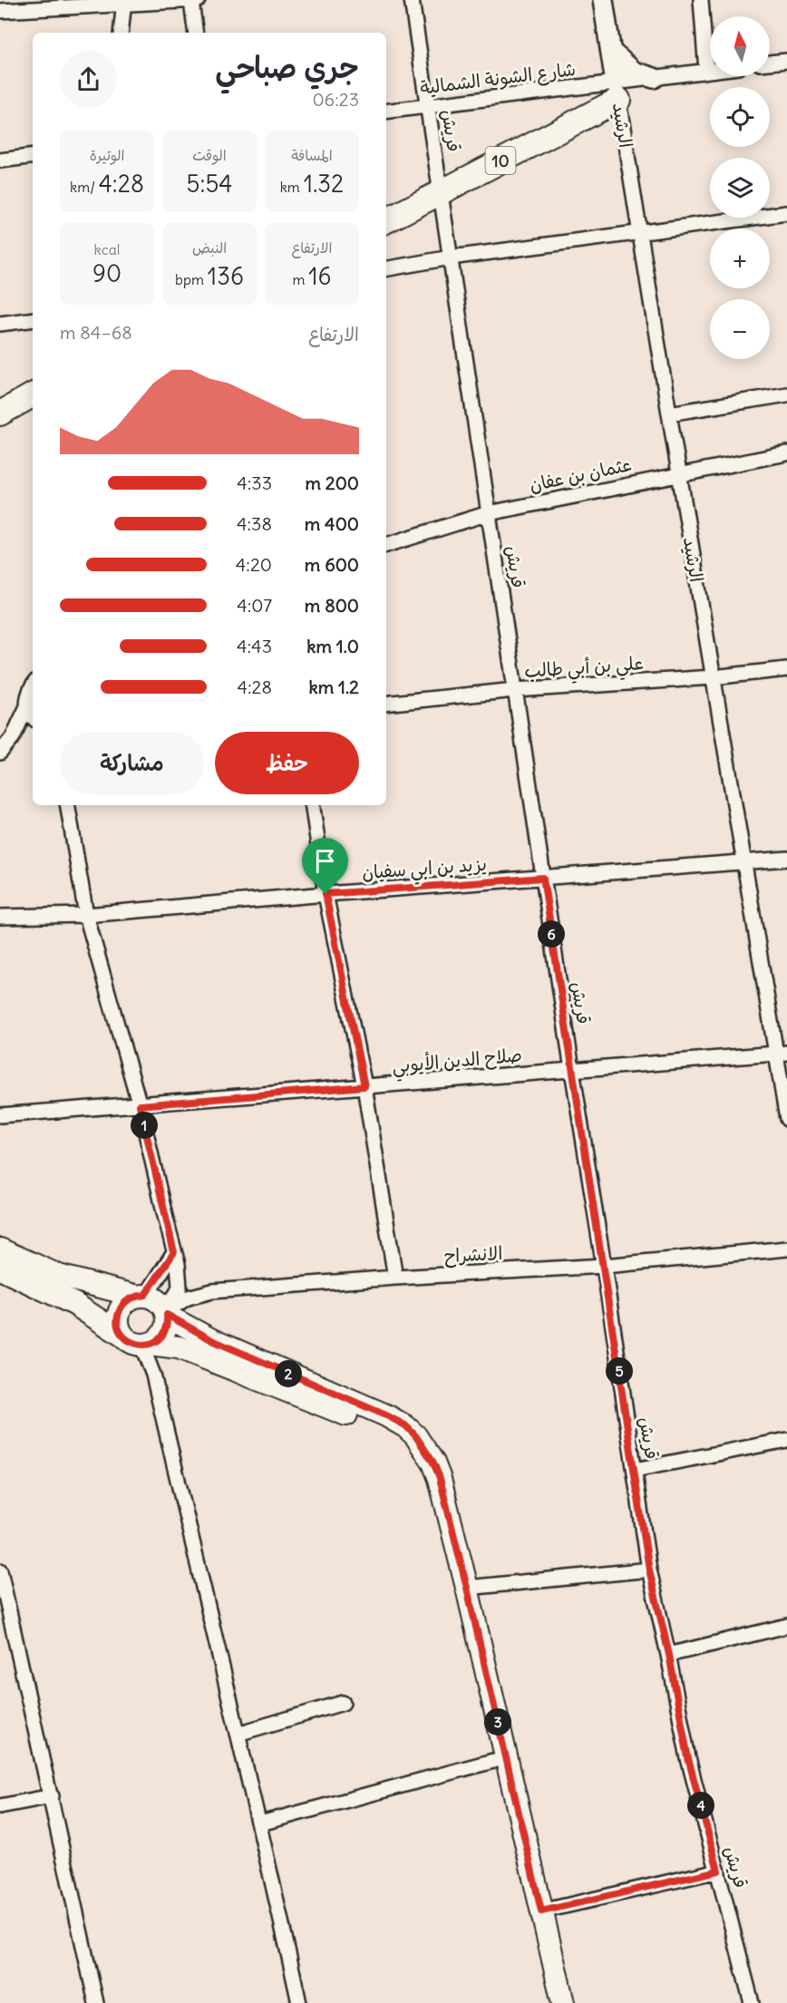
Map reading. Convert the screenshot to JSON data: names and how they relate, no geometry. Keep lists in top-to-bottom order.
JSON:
{
  "streets": {
    "highway": ["10"],
    "main road": ["الرشيد"],
    "street": [
      "شارع الشونة الشمالية",
      "قريش",
      "عثمان بن عفان",
      "علي بن أبي طالب",
      "يزيد بن ابي سفيان",
      "صلاح الدين الأيوبي",
      "الانشراح"
    ]
  },
  "crossings": [
    ["شارع الشونة الشمالية", "الرشيد"],
    ["شارع الشونة الشمالية", "قريش"],
    ["شارع الشونة الشمالية", "10"],
    ["الرشيد", "10"],
    ["الرشيد", "عثمان بن عفان"],
    ["الرشيد", "علي بن أبي طالب"],
    ["الرشيد", "يزيد بن ابي سفيان"],
    ["الرشيد", "صلاح الدين الأيوبي"],
    ["قريش", "10"],
    ["قريش", "عثمان بن عفان"],
    ["قريش", "علي بن أبي طالب"],
    ["قريش", "يزيد بن ابي سفيان"],
    ["قريش", "صلاح الدين الأيوبي"],
    ["قريش", "الانشراح"]
  ],
  "north": "top",
  "page": {
    "map_buttons": ["+", "−"],
    "heading": ["جري صباحي", "06:23"],
    "stats": [
      ["المسافة", "1.32 km"],
      ["الوقت", "5:54"],
      ["الوتيرة", "4:28 /km"],
      ["الارتفاع", "16 m"],
      ["النبض", "136 bpm"],
      ["kcal", "90"]
    ],
    "chart": ["الارتفاع", "68–84 m"],
    "list": [
      {
        "name": "200 m",
        "note": "4:33"
      },
      {
        "name": "400 m",
        "note": "4:38"
      },
      {
        "name": "600 m",
        "note": "4:20"
      },
      {
        "name": "800 m",
        "note": "4:07"
      },
      {
        "name": "1.0 km",
        "note": "4:43"
      },
      {
        "name": "1.2 km",
        "note": "4:28"
      }
    ],
    "buttons": ["حفظ", "مشاركة"],
    "pins": [
      "6",
      "1",
      "5",
      "2",
      "3",
      "4"
    ]
  }
}
